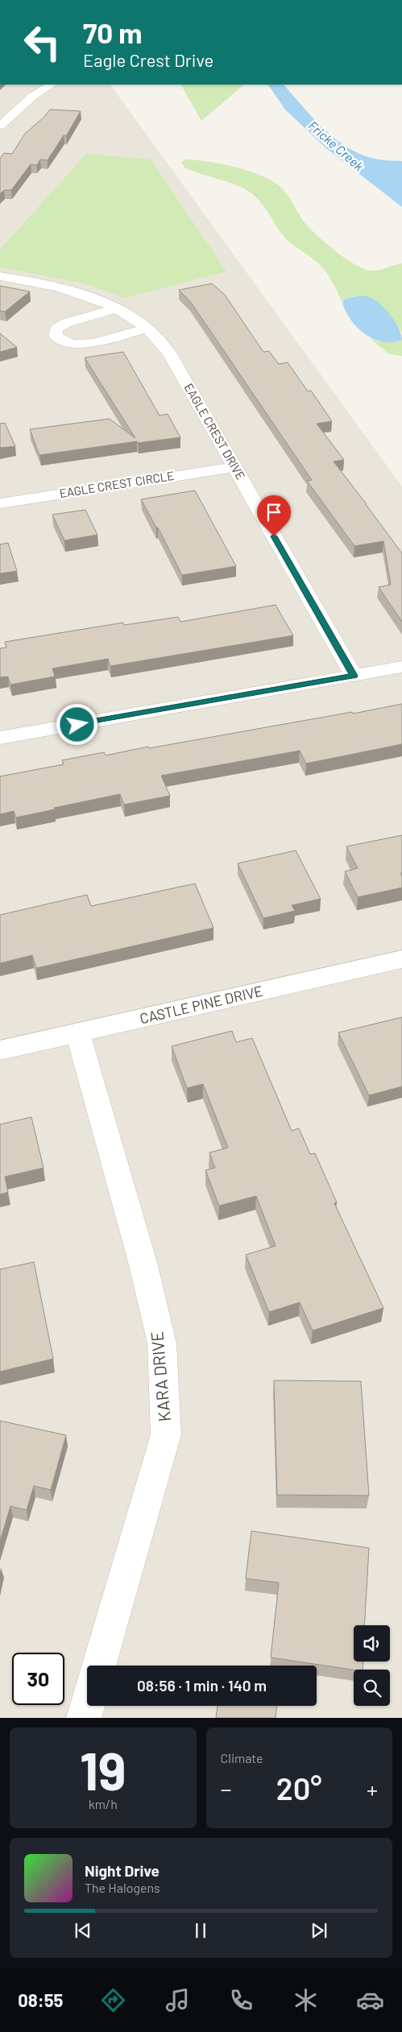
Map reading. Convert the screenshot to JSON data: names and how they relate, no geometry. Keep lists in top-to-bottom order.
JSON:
{
  "streets": {
    "street": [
      "EAGLE CREST DRIVE",
      "EAGLE CREST CIRCLE",
      "CASTLE PINE DRIVE",
      "KARA DRIVE"
    ]
  },
  "crossings": [
    ["EAGLE CREST DRIVE", "EAGLE CREST CIRCLE"],
    ["CASTLE PINE DRIVE", "KARA DRIVE"]
  ],
  "water": ["Fricke Creek"],
  "page": {
    "turn": ["70 m", "Eagle Crest Drive"],
    "limit": "30",
    "trip": "08:56 · 1 min · 140 m",
    "tile": [
      ["19", "km/h"],
      "Climate"
    ],
    "heat": ["−", "20°", "+"],
    "song": ["Night Drive", "The Halogens"],
    "tabs": "08:55"
  }
}
